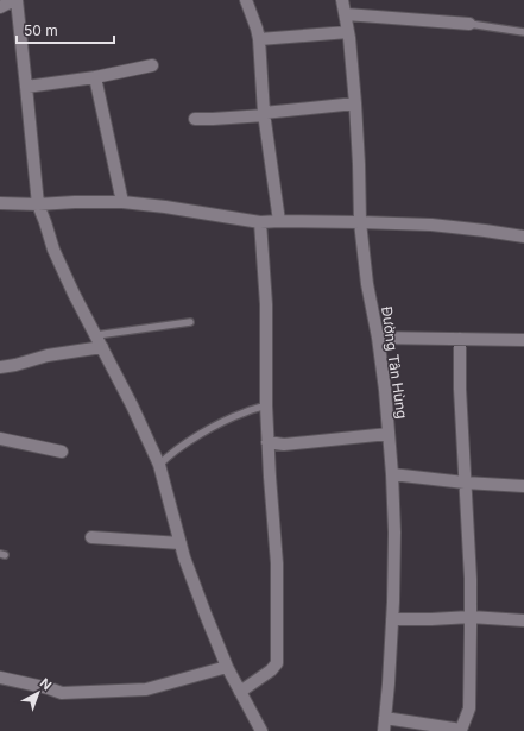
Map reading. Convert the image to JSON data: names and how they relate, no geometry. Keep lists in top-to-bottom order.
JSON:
{
  "streets": {
    "street": ["Đường Tân Hùng"]
  },
  "scale_bar": "50 m",
  "north": "top right"
}
